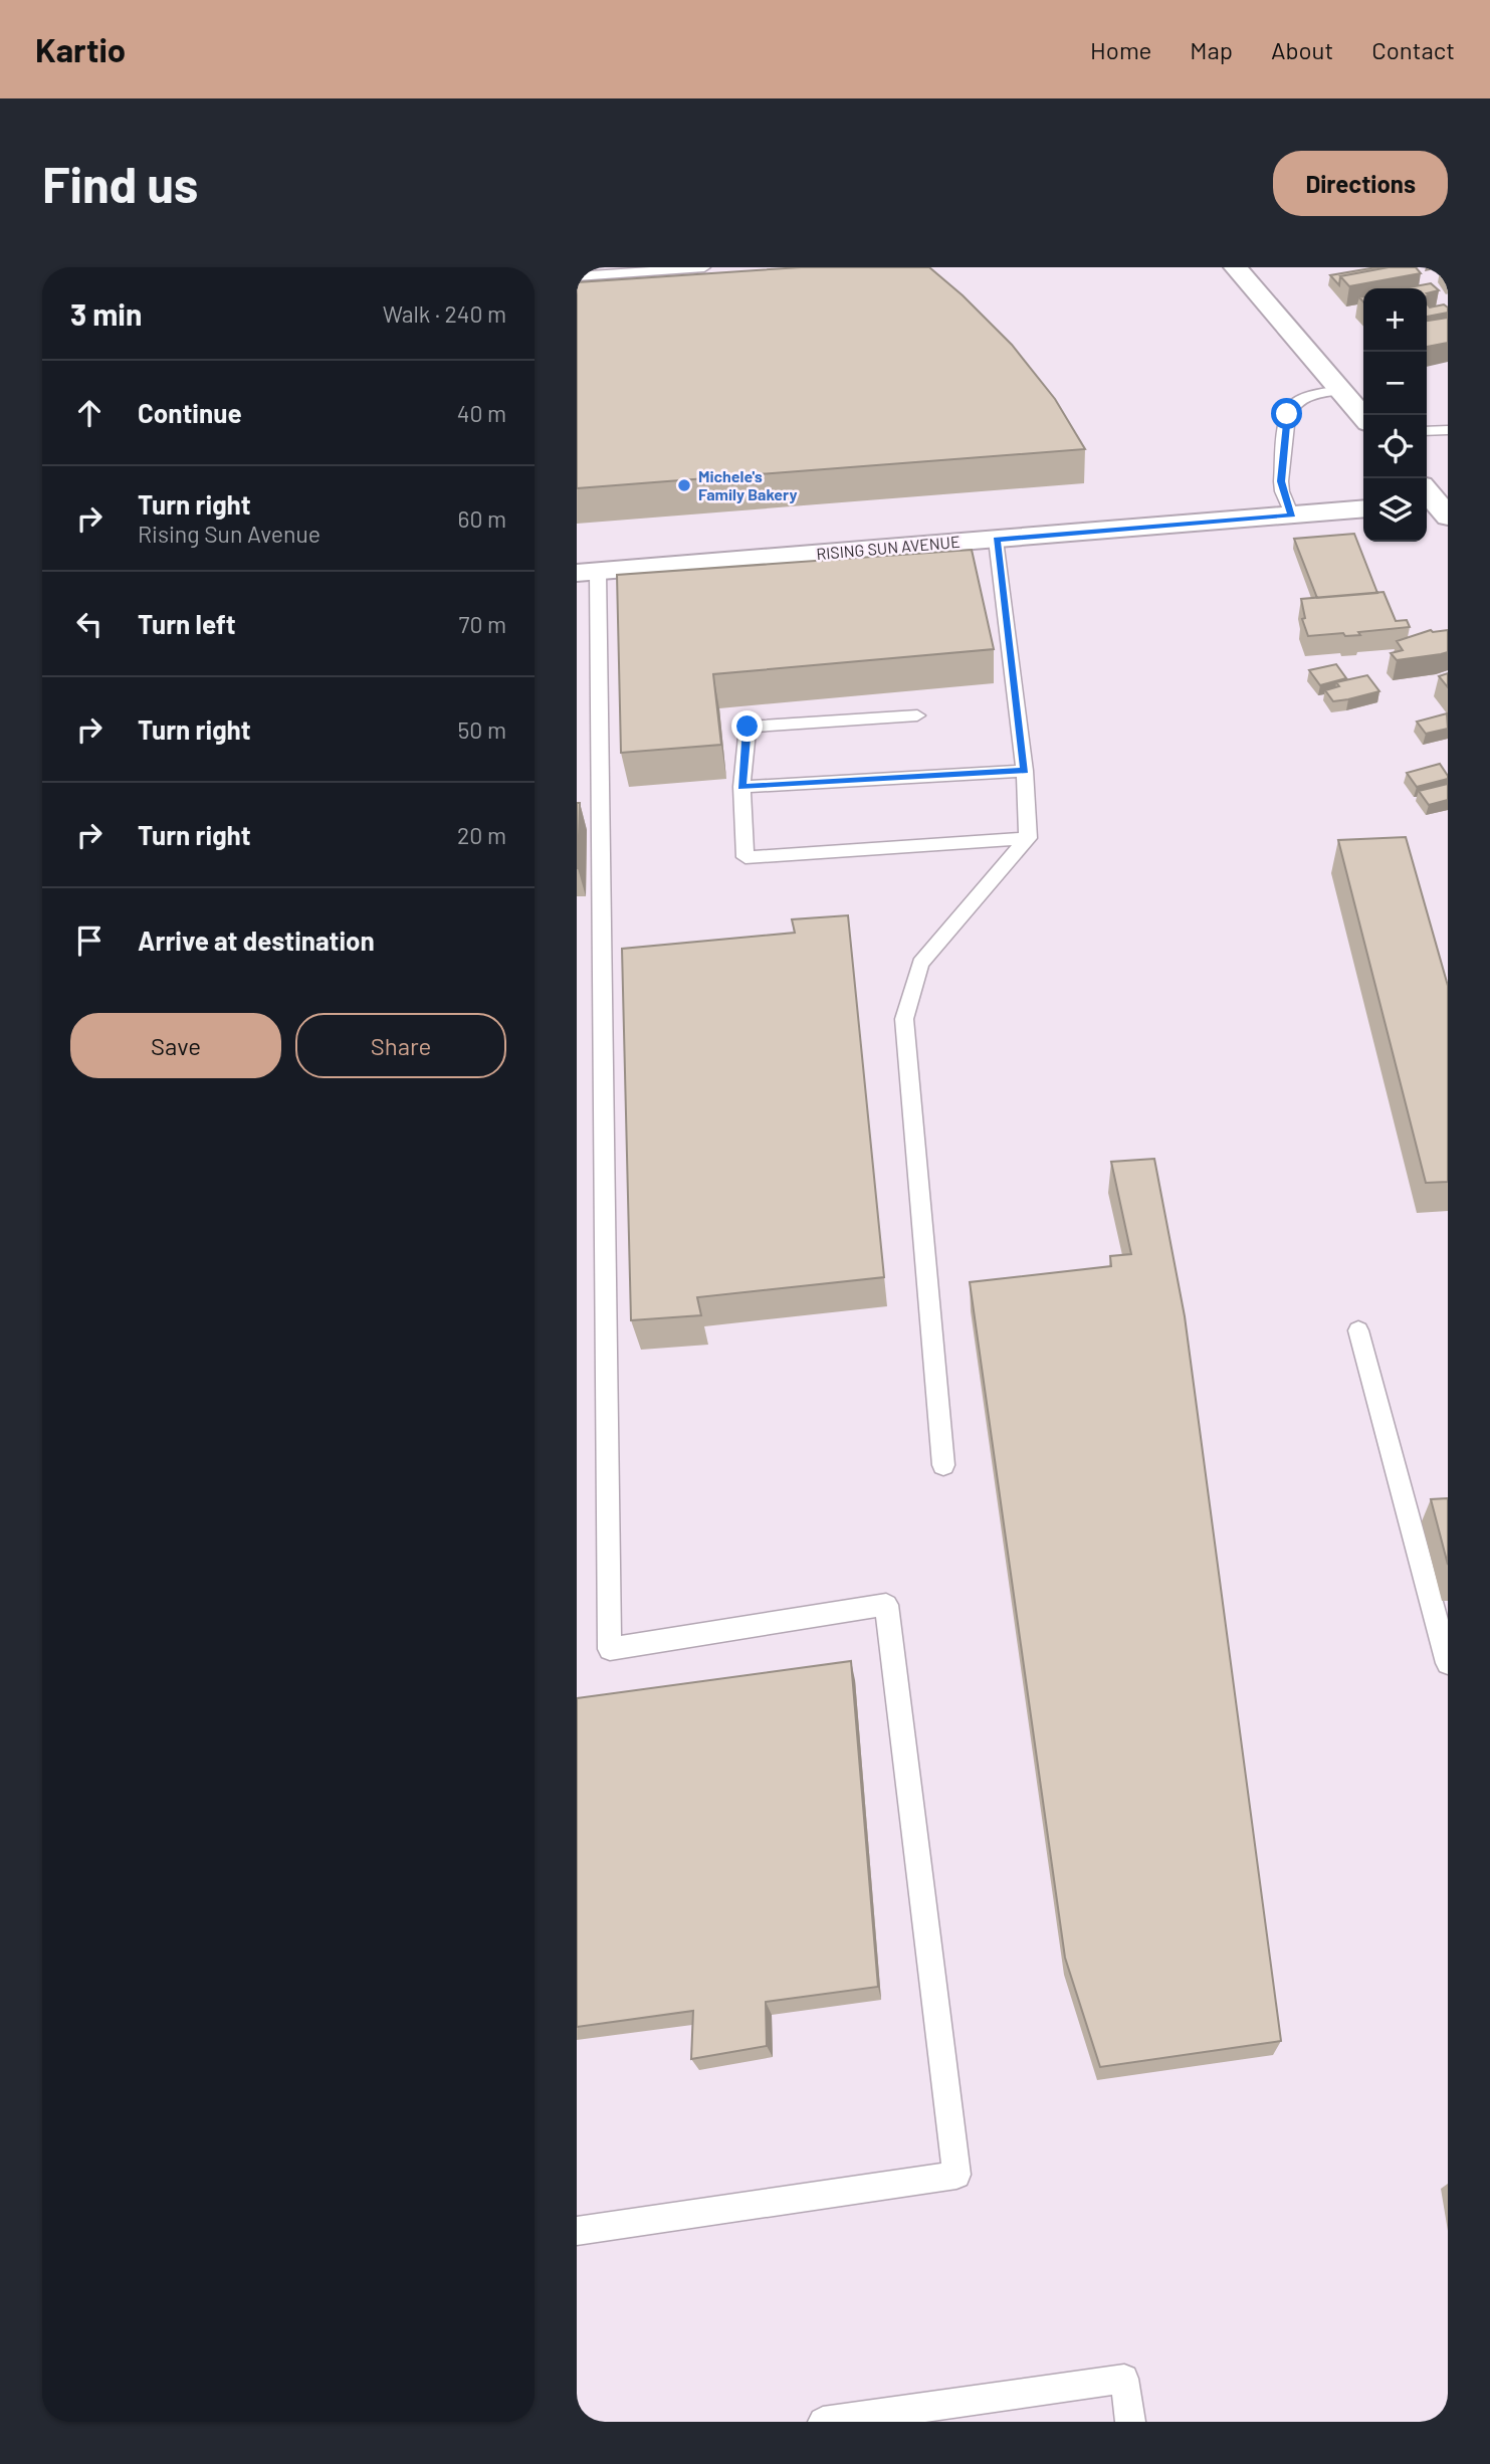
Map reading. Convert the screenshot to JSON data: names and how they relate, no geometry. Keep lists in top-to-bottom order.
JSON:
{
  "streets": {
    "main road": ["RISING SUN AVENUE"]
  },
  "places": ["Michele's Family Bakery"],
  "page": {
    "header": "Kartio",
    "nav": [
      "Home",
      "Map",
      "About",
      "Contact"
    ],
    "buttons": [
      "Directions",
      ["Save", "Share"]
    ],
    "title": "Find us",
    "heading": ["3 min", "Walk · 240 m"],
    "map_buttons": ["+", "−"],
    "list": [
      ["Continue", "40 m"],
      ["Turn right", "Rising Sun Avenue", "60 m"],
      ["Turn left", "70 m"],
      ["Turn right", "50 m"],
      ["Turn right", "20 m"],
      "Arrive at destination"
    ]
  }
}
